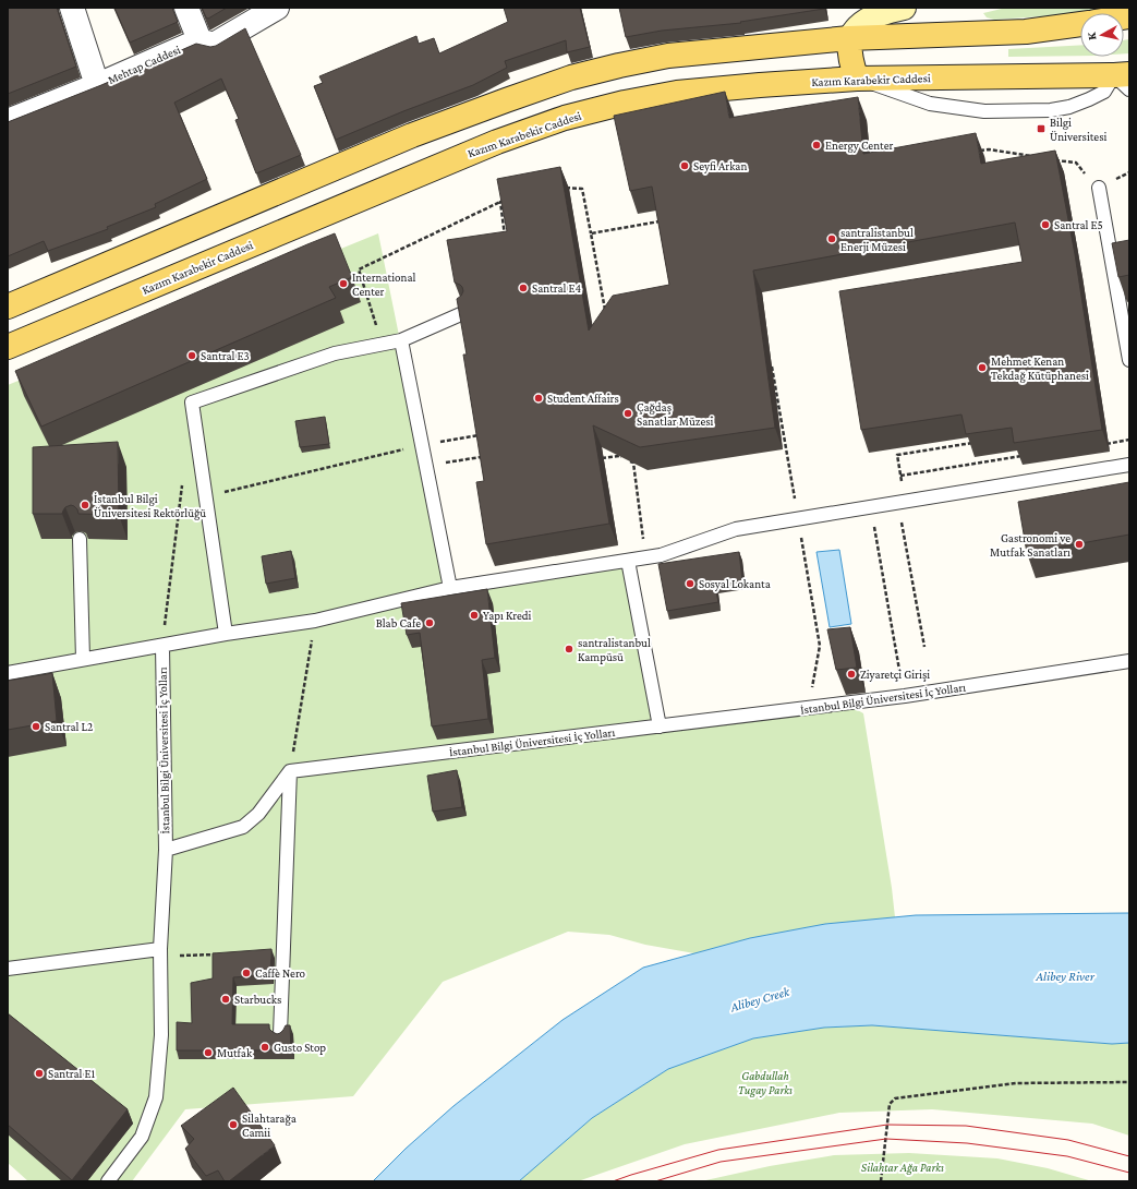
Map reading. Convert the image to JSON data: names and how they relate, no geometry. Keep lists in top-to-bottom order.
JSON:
{
  "streets": {
    "main road": ["Kazım Karabekir Caddesi"],
    "street": ["Mehtap Caddesi"],
    "lane": ["İstanbul Bilgi Üniversitesi İç Yolları"]
  },
  "water": ["Alibey River", "Alibey Creek"],
  "parks": ["Gabdullah Tugay Parkı", "Silahtar Ağa Parkı"],
  "places": {
    "transit": ["Bilgi Üniversitesi"],
    "other": [
      "Energy Center",
      "Seyfi Arkan",
      "Santral E5",
      "santralistanbul Enerji Müzesi",
      "International Center",
      "Santral E4",
      "Santral E3",
      "Mehmet Kenan Tekdağ Kütüphanesi",
      "Student Affairs",
      "Çağdaş Sanatlar Müzesi",
      "İstanbul Bilgi Üniversitesi Rektörlüğü",
      "Gastronomi ve Mutfak Sanatları",
      "Sosyal Lokanta",
      "Yapı Kredi",
      "Blab Cafe",
      "santralistanbul Kampüsü",
      "Ziyaretçi Girişi",
      "Santral L2",
      "Caffè Nero",
      "Starbucks",
      "Gusto Stop",
      "Mutfak",
      "Santral E1",
      "Silahtarağa Camii"
    ]
  },
  "north": "left"
}
